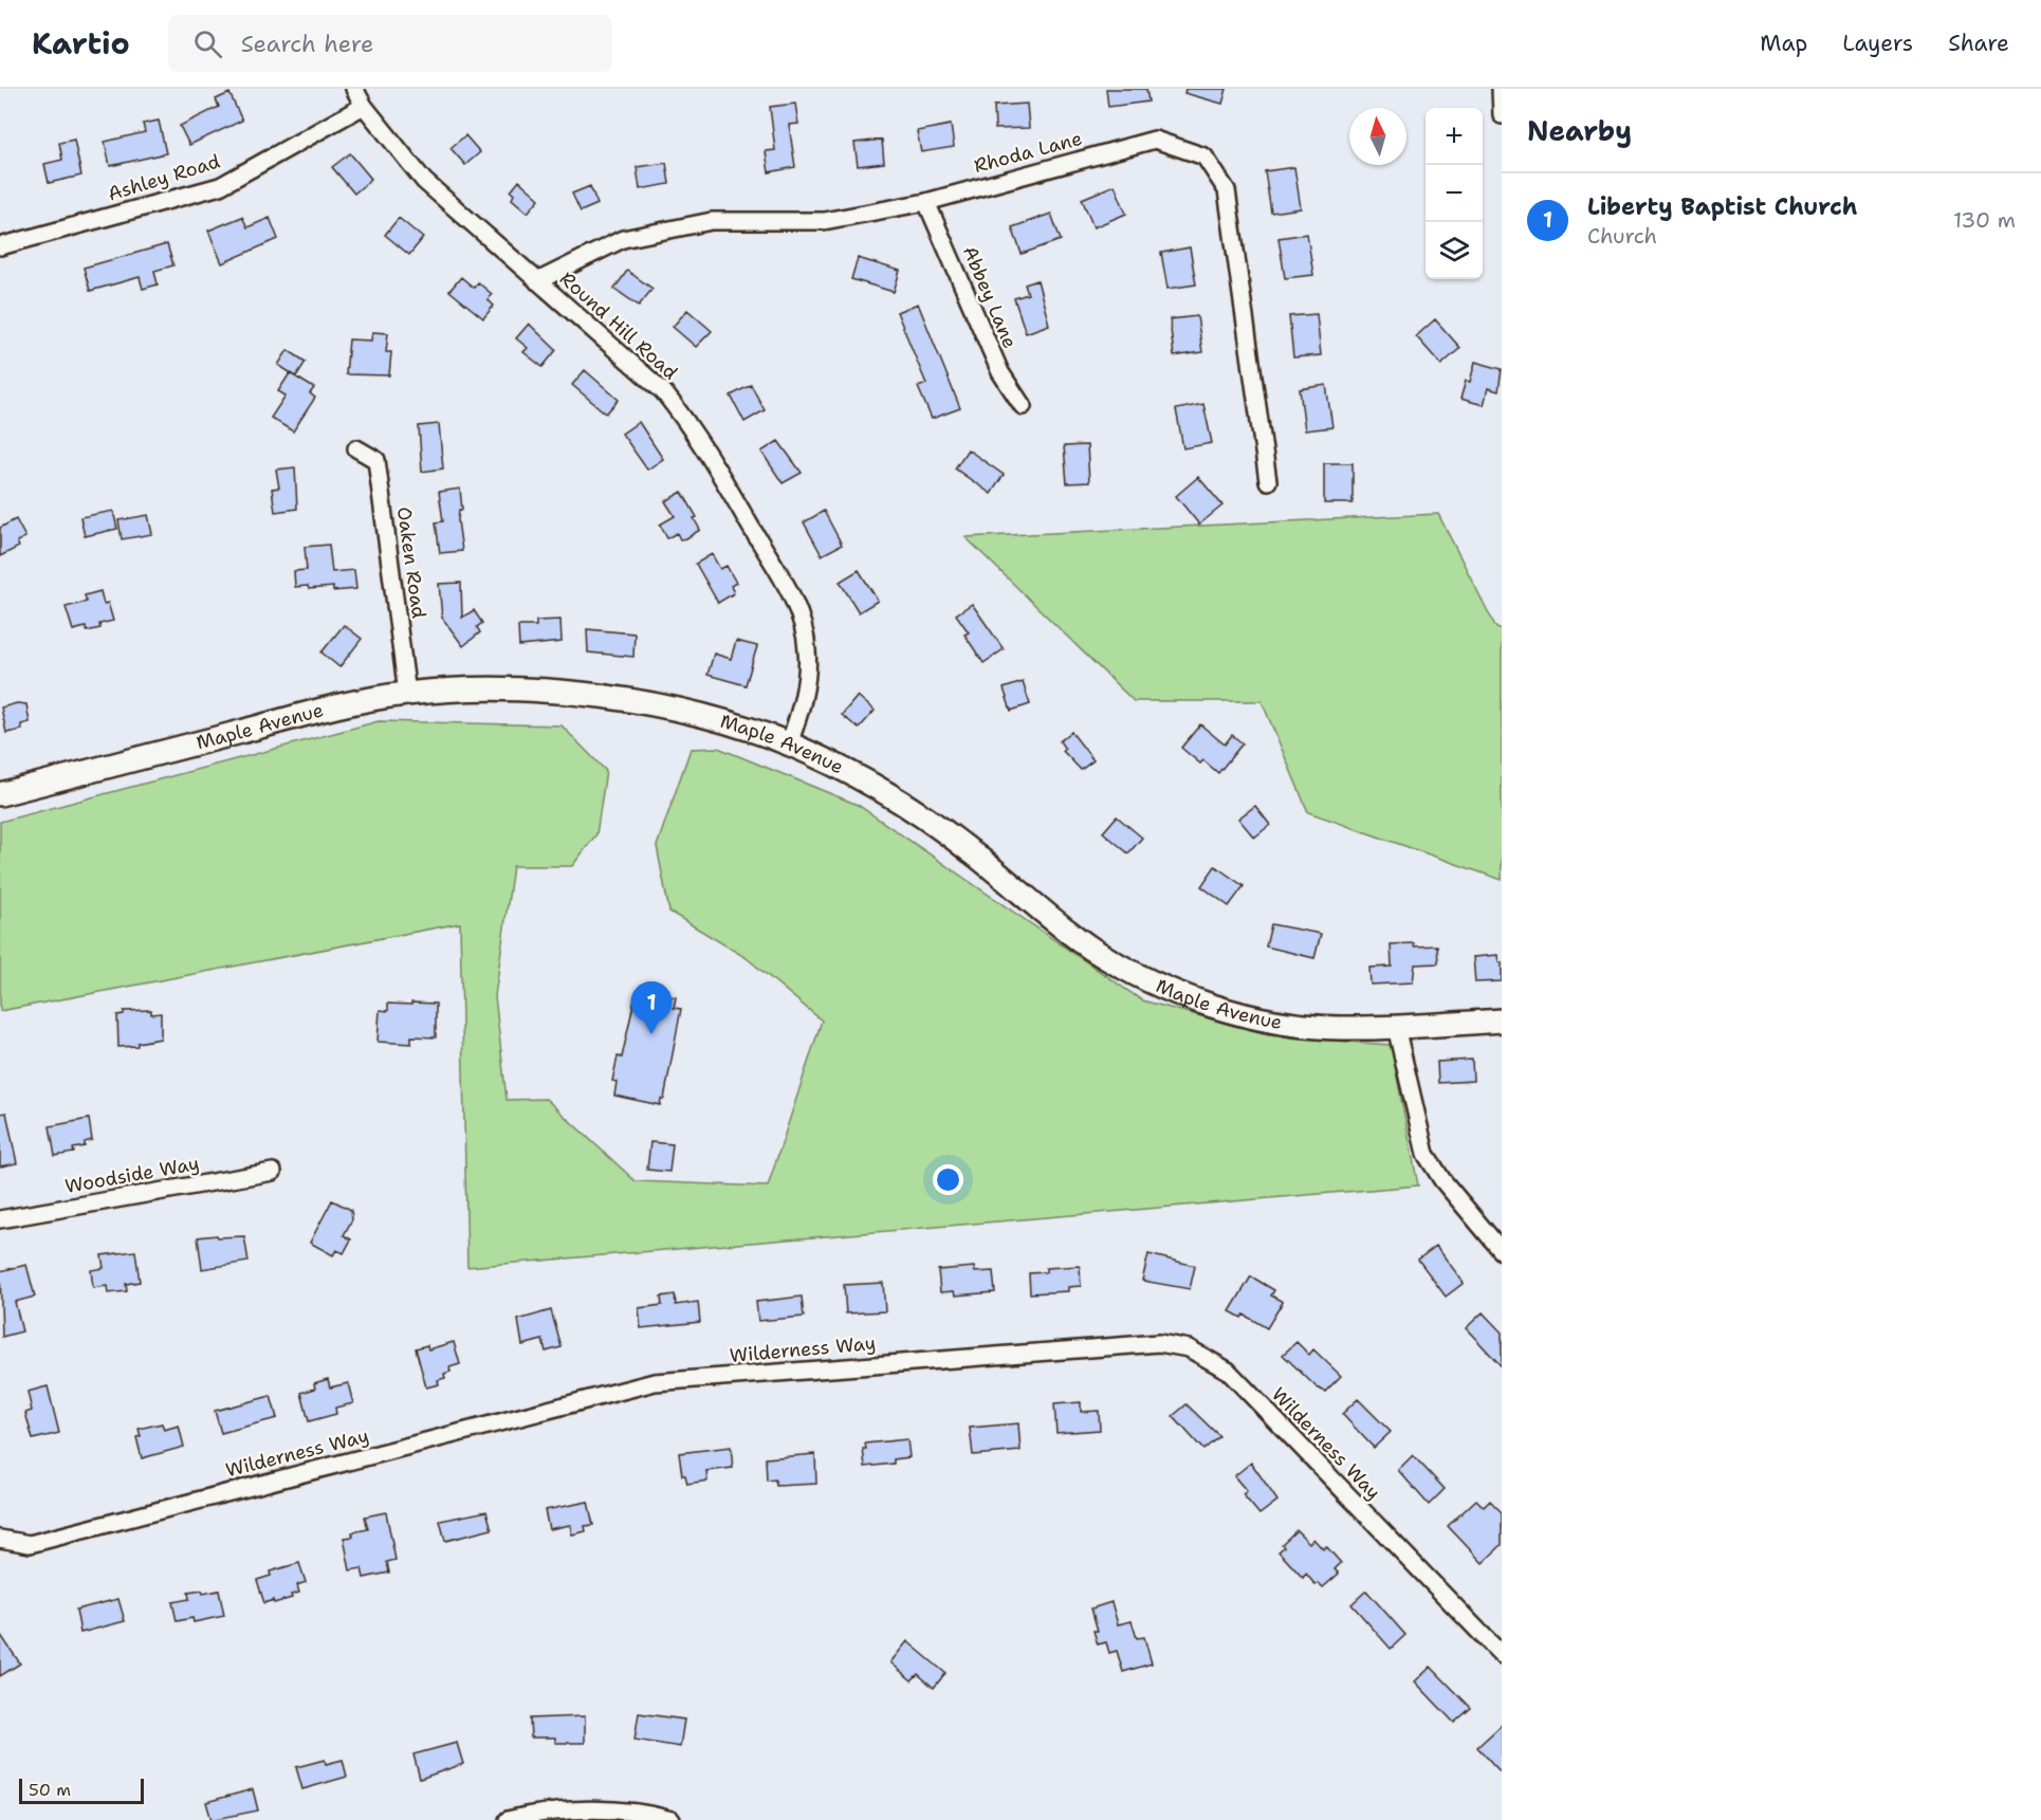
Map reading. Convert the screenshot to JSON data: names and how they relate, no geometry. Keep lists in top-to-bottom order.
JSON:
{
  "streets": {
    "main road": ["Maple Avenue"],
    "street": [
      "Rhoda Lane",
      "Ashley Road",
      "Abbey Lane",
      "Round Hill Road",
      "Oaken Road",
      "Woodside Way",
      "Wilderness Way"
    ]
  },
  "crossings": [
    ["Rhoda Lane", "Abbey Lane"],
    ["Rhoda Lane", "Round Hill Road"],
    ["Ashley Road", "Round Hill Road"],
    ["Round Hill Road", "Maple Avenue"],
    ["Oaken Road", "Maple Avenue"]
  ],
  "scale_bar": "50 m",
  "north": "top",
  "page": {
    "header": "Kartio",
    "search": "Search here",
    "nav": ["Map", "Layers", "Share"],
    "heading": "Nearby",
    "map_buttons": ["+", "−"],
    "list": [
      {
        "mark": "1",
        "name": "Liberty Baptist Church",
        "note": "Church",
        "value": "130 m"
      }
    ],
    "pins": "1",
    "scale": "50 m"
  }
}
